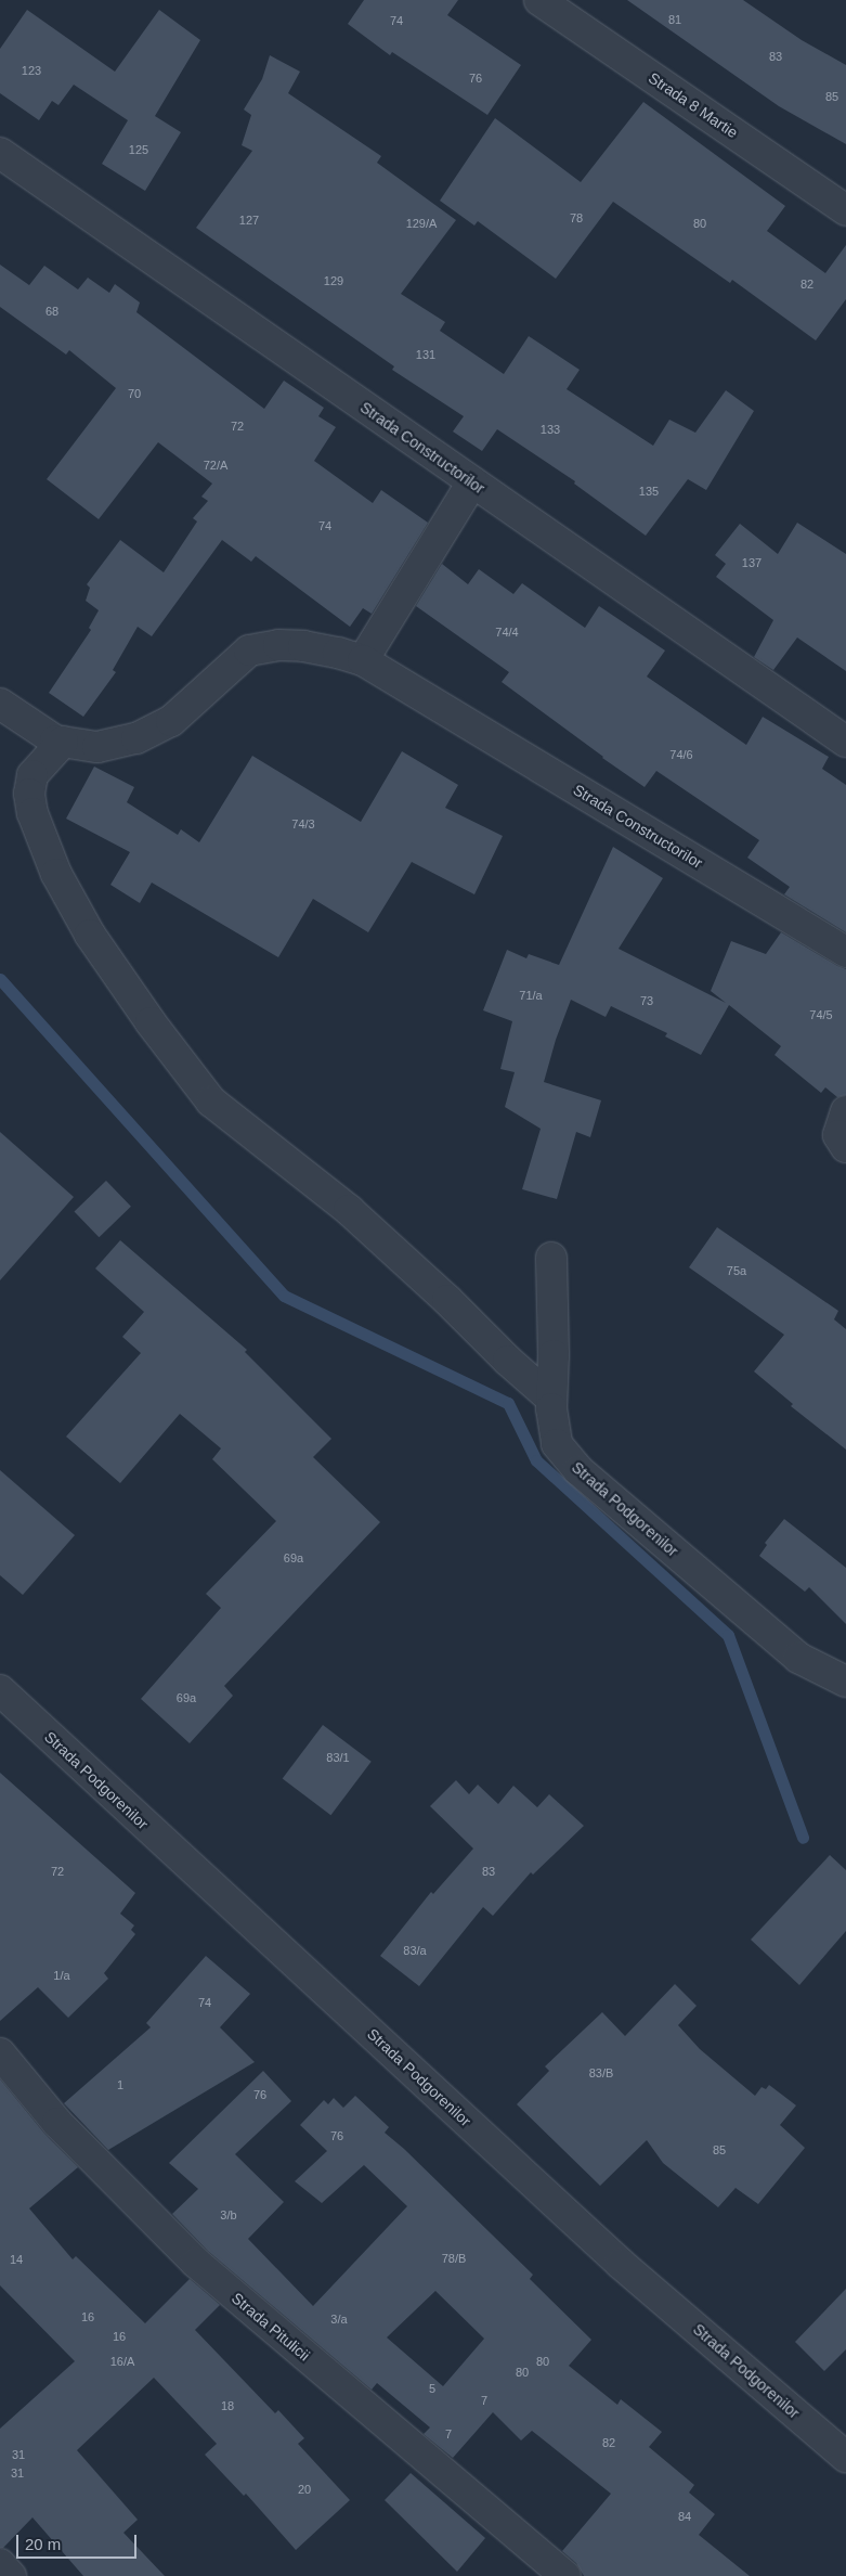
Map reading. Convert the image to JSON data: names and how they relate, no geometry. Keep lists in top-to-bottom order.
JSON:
{
  "streets": {
    "street": [
      "Strada 8 Martie",
      "Strada Constructorilor",
      "Strada Podgorenilor",
      "Strada Pitulicii"
    ]
  },
  "house_numbers": [
    "81",
    "74",
    "83",
    "123",
    "76",
    "85",
    "125",
    "78",
    "127",
    "129/A",
    "80",
    "129",
    "82",
    "68",
    "131",
    "70",
    "72",
    "133",
    "72/A",
    "135",
    "74",
    "137",
    "74/4",
    "74/6",
    "74/3",
    "71/a",
    "73",
    "74/5",
    "75a",
    "69a",
    "69a",
    "83/1",
    "72",
    "83",
    "83/a",
    "1/a",
    "74",
    "83/B",
    "1",
    "76",
    "76",
    "85",
    "3/b",
    "78/B",
    "14",
    "16",
    "3/a",
    "16",
    "16/A",
    "80",
    "80",
    "5",
    "7",
    "18",
    "7",
    "82",
    "31",
    "31",
    "20",
    "84"
  ],
  "scale_bar": "20 m"
}
